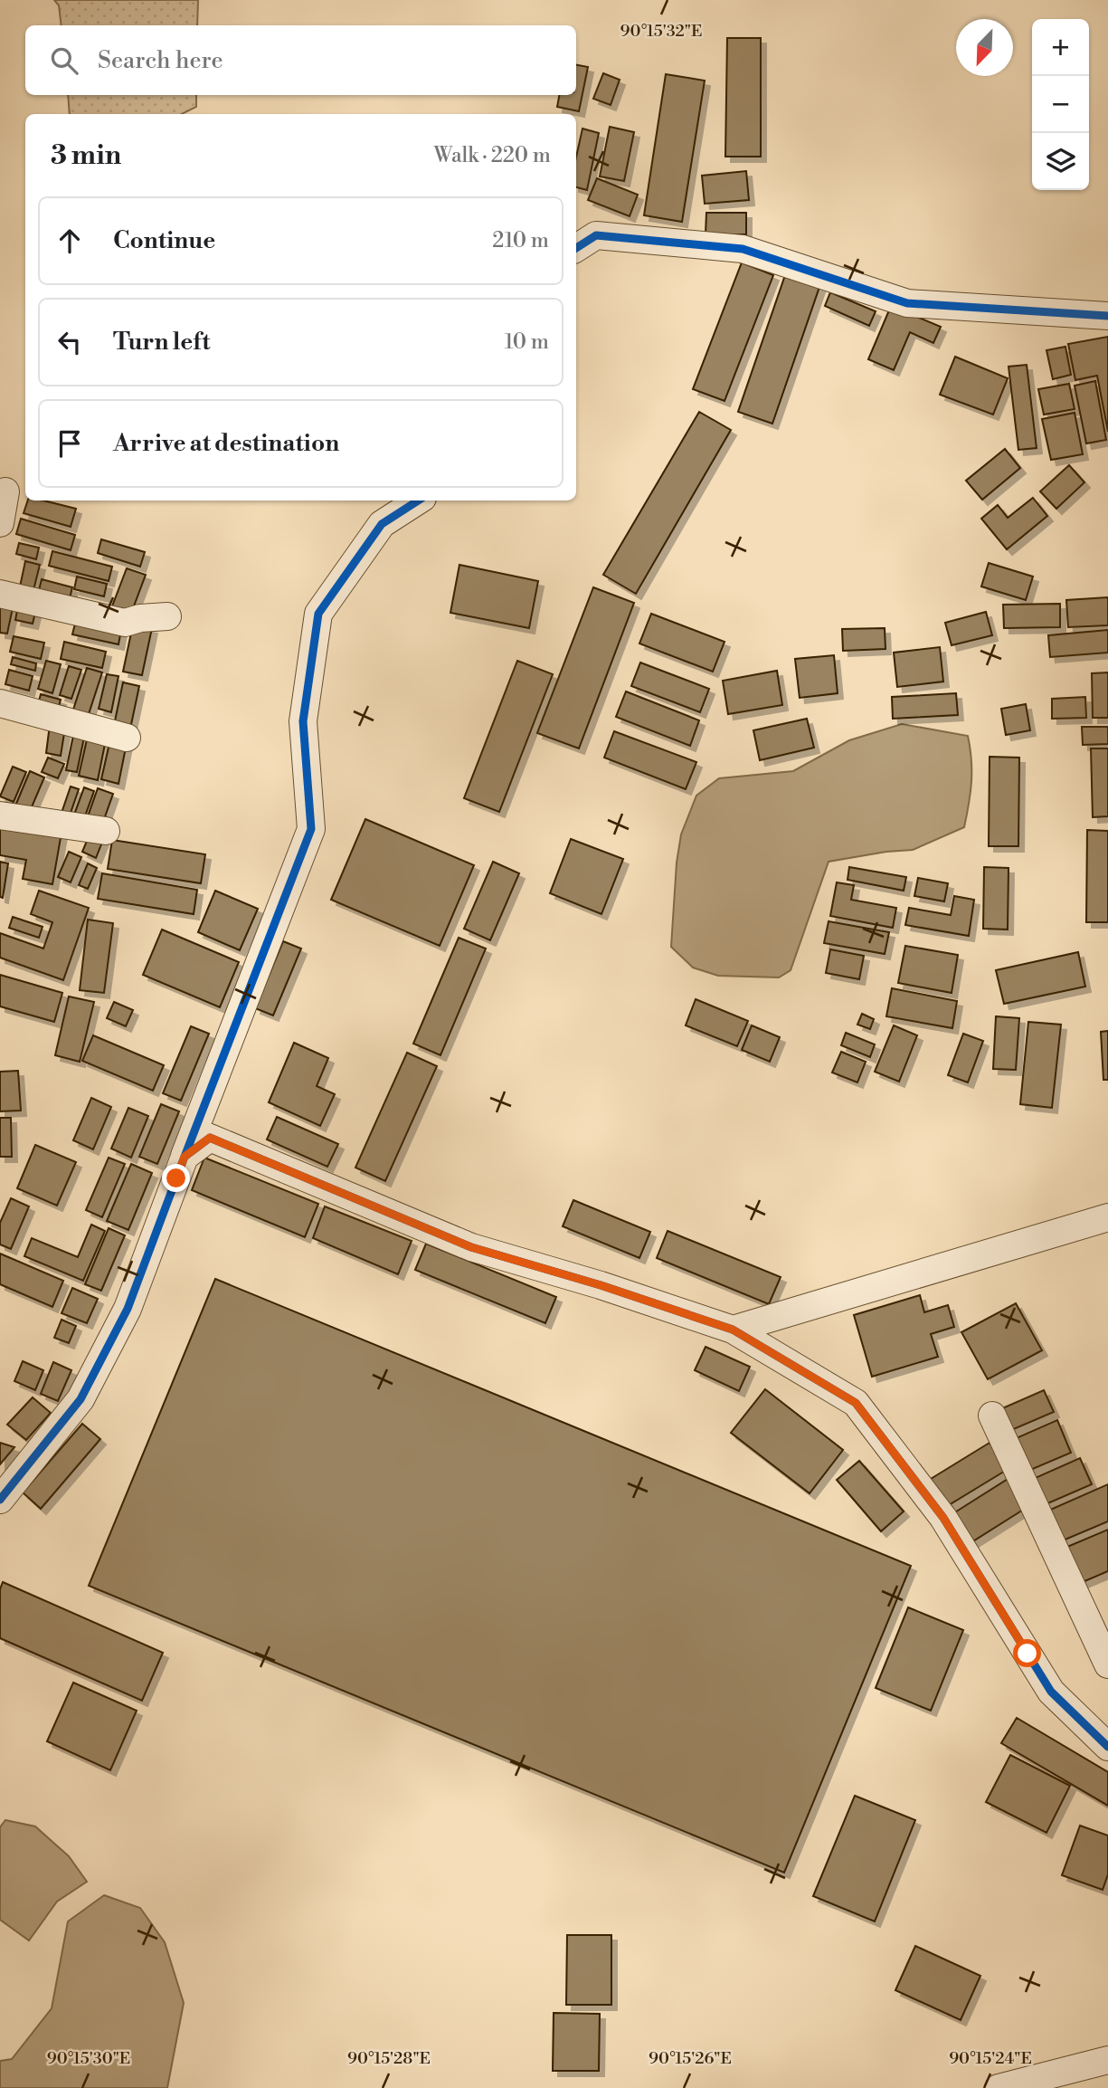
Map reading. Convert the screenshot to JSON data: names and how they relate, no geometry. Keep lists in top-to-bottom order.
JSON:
{
  "north": "bottom left",
  "page": {
    "map_buttons": ["+", "−"],
    "search": "Search here",
    "heading": ["3 min", "Walk · 220 m"],
    "list": [
      ["Continue", "210 m"],
      ["Turn left", "10 m"],
      "Arrive at destination"
    ]
  },
  "coordinates": [
    "90°15'32\"E",
    "90°15'30\"E",
    "90°15'28\"E",
    "90°15'26\"E",
    "90°15'24\"E"
  ]
}
